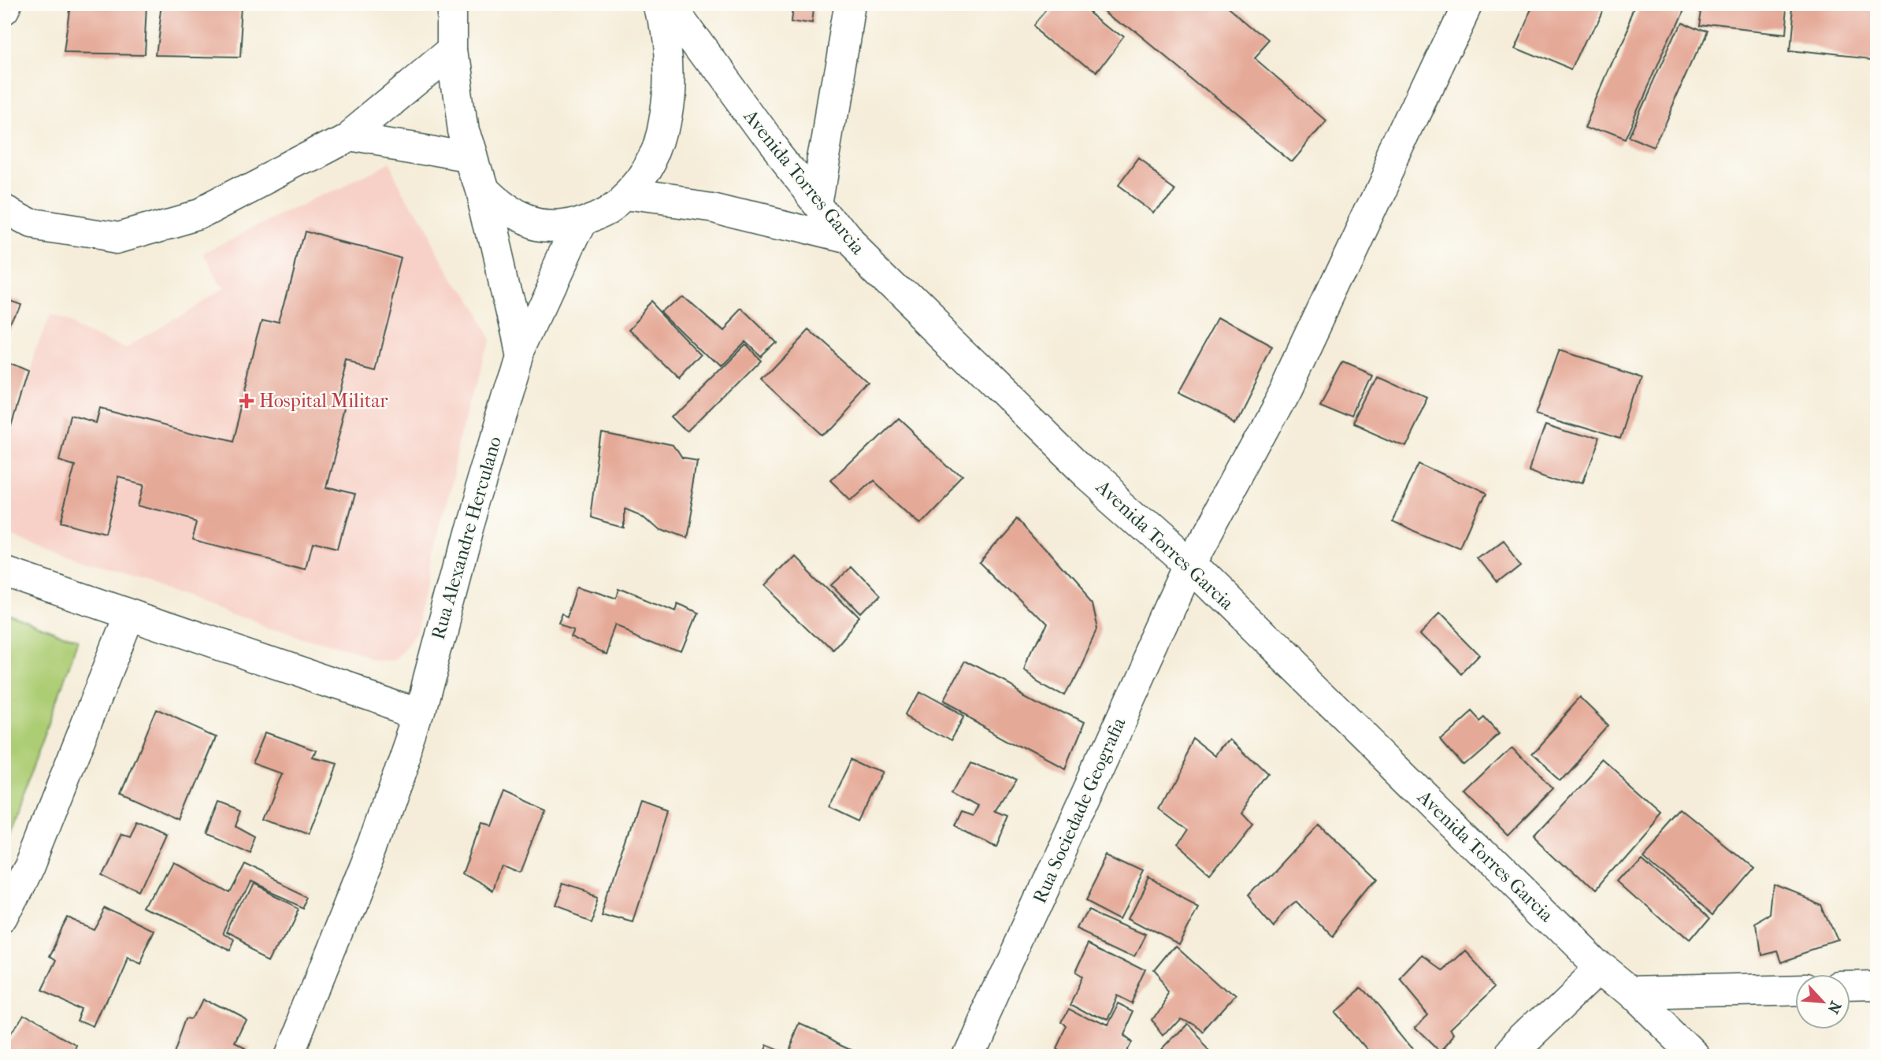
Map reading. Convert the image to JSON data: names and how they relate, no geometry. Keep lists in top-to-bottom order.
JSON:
{
  "streets": {
    "main road": ["Avenida Torres Garcia", "Rua Alexandre Herculano", "Rua Sociedade Geografia"]
  },
  "crossings": [
    ["Avenida Torres Garcia", "Rua Sociedade Geografia"]
  ],
  "places": {
    "health": ["Hospital Militar"]
  },
  "north": "bottom right"
}
